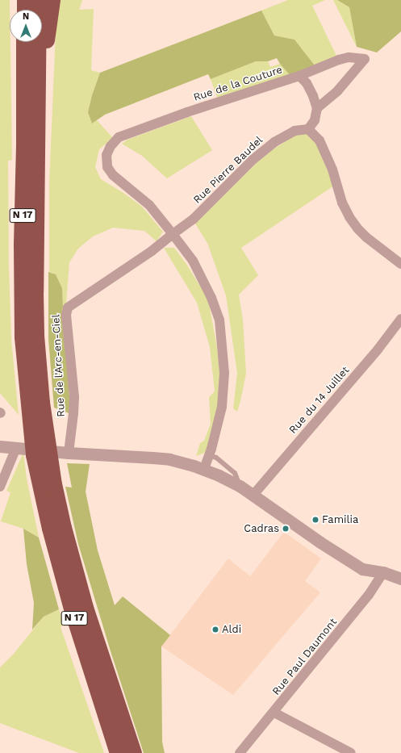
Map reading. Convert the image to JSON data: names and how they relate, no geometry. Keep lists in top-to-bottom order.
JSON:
{
  "streets": {
    "highway": ["N 17"],
    "street": [
      "Rue de la Couture",
      "Rue Pierre Baudel",
      "Rue de l'Arc-en-Ciel",
      "Rue du 14 Juillet",
      "Rue Paul Daumont"
    ]
  },
  "crossings": [
    ["Rue de la Couture", "Rue Pierre Baudel"],
    ["Rue de la Couture", "Rue de l'Arc-en-Ciel"],
    ["Rue Pierre Baudel", "Rue de l'Arc-en-Ciel"]
  ],
  "places": ["Familia", "Cadras", "Aldi"],
  "north": "top"
}
